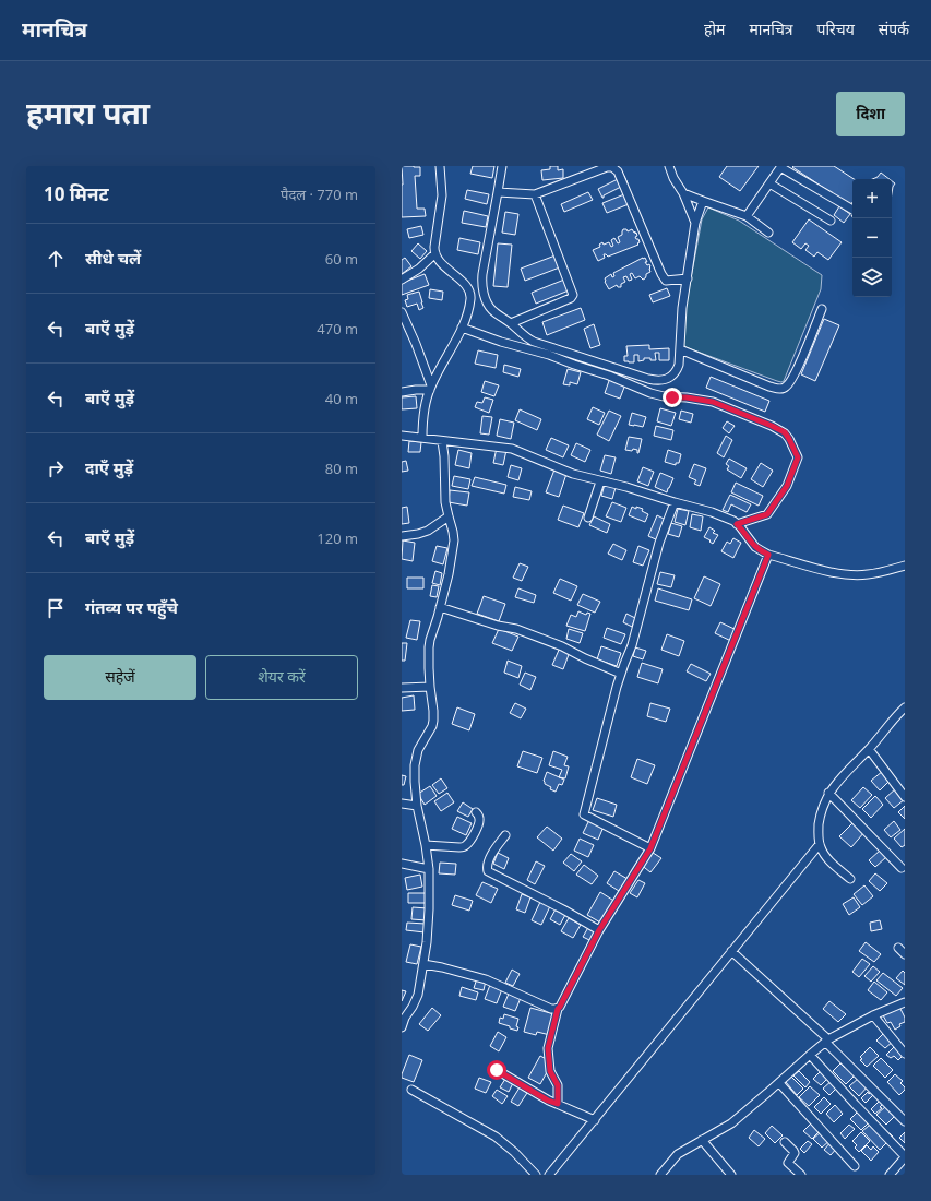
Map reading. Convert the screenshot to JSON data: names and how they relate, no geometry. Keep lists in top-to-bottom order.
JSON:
{
  "page": {
    "header": "मानचित्र",
    "nav": [
      "होम",
      "मानचित्र",
      "परिचय",
      "संपर्क"
    ],
    "title": "हमारा पता",
    "buttons": [
      "दिशा",
      ["सहेजें", "शेयर करें"]
    ],
    "heading": ["10 मिनट", "पैदल · 770 m"],
    "map_buttons": ["+", "−"],
    "list": [
      ["सीधे चलें", "60 m"],
      ["बाएँ मुड़ें", "470 m"],
      ["बाएँ मुड़ें", "40 m"],
      ["दाएँ मुड़ें", "80 m"],
      ["बाएँ मुड़ें", "120 m"],
      "गंतव्य पर पहुँचे"
    ]
  }
}
